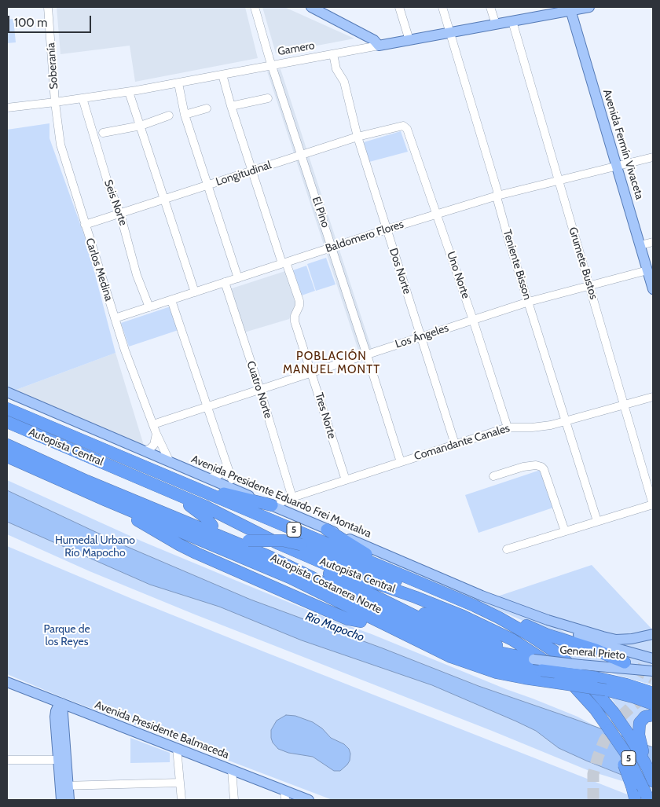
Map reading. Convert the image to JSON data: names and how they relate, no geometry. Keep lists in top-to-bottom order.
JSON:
{
  "streets": {
    "highway": ["Autopista Central", "5", "Autopista Costanera Norte"],
    "main road": [
      "Gamero",
      "Avenida Fermín Vivaceta",
      "Avenida Presidente Eduardo Frei Montalva",
      "General Prieto",
      "Avenida Presidente Balmaceda"
    ],
    "street": [
      "Soberanía",
      "Longitudinal",
      "Seis Norte",
      "El Pino",
      "Baldomero Flores",
      "Grumete Bustos",
      "Teniente Bisson",
      "Carlos Medina",
      "Dos Norte",
      "Uno Norte",
      "Los Ángeles",
      "Cuatro Norte",
      "Tres Norte",
      "Comandante Canales"
    ]
  },
  "crossings": [
    ["Gamero", "Soberanía"],
    ["Gamero", "Avenida Fermín Vivaceta"],
    ["Gamero", "Seis Norte"],
    ["Gamero", "El Pino"],
    ["Gamero", "Grumete Bustos"],
    ["Gamero", "Teniente Bisson"],
    ["Gamero", "Carlos Medina"],
    ["Gamero", "Dos Norte"],
    ["Gamero", "Tres Norte"],
    ["Soberanía", "Carlos Medina"],
    ["Avenida Fermín Vivaceta", "Baldomero Flores"],
    ["Avenida Fermín Vivaceta", "Los Ángeles"],
    ["Longitudinal", "Seis Norte"],
    ["Longitudinal", "El Pino"],
    ["Longitudinal", "Carlos Medina"],
    ["Longitudinal", "Dos Norte"],
    ["Longitudinal", "Uno Norte"],
    ["Longitudinal", "Tres Norte"],
    ["Seis Norte", "Baldomero Flores"],
    ["El Pino", "Baldomero Flores"],
    ["El Pino", "Los Ángeles"],
    ["El Pino", "Comandante Canales"],
    ["Baldomero Flores", "Grumete Bustos"],
    ["Baldomero Flores", "Teniente Bisson"],
    ["Baldomero Flores", "Carlos Medina"],
    ["Baldomero Flores", "Dos Norte"],
    ["Baldomero Flores", "Uno Norte"],
    ["Baldomero Flores", "Cuatro Norte"],
    ["Baldomero Flores", "Tres Norte"],
    ["Grumete Bustos", "Los Ángeles"],
    ["Grumete Bustos", "Comandante Canales"],
    ["Teniente Bisson", "Los Ángeles"],
    ["Teniente Bisson", "Comandante Canales"],
    ["Carlos Medina", "Los Ángeles"],
    ["Carlos Medina", "Avenida Presidente Eduardo Frei Montalva"],
    ["Dos Norte", "Los Ángeles"],
    ["Dos Norte", "Comandante Canales"],
    ["Uno Norte", "Los Ángeles"],
    ["Uno Norte", "Comandante Canales"],
    ["Los Ángeles", "Cuatro Norte"],
    ["Los Ángeles", "Tres Norte"],
    ["Cuatro Norte", "Comandante Canales"],
    ["Tres Norte", "Comandante Canales"],
    ["Comandante Canales", "Avenida Presidente Eduardo Frei Montalva"],
    ["Avenida Presidente Eduardo Frei Montalva", "General Prieto"]
  ],
  "districts": ["POBLACIÓN MANUEL MONTT"],
  "water": ["Río Mapocho"],
  "parks": ["Humedal Urbano Río Mapocho", "Parque de los Reyes"],
  "scale_bar": "100 m"
}
